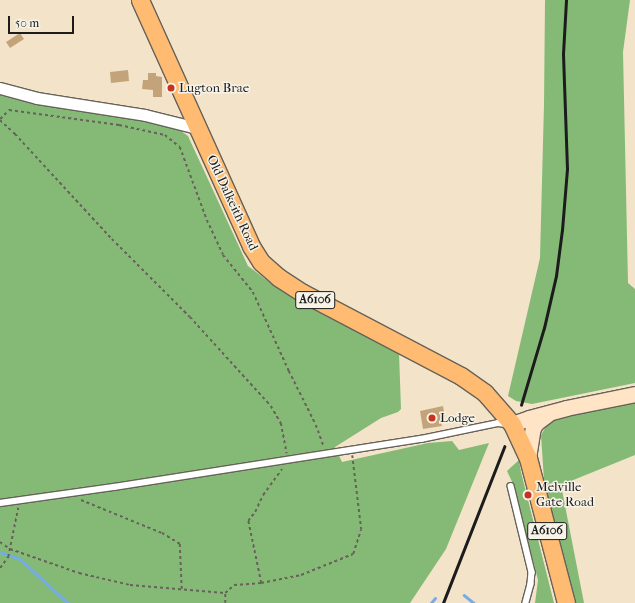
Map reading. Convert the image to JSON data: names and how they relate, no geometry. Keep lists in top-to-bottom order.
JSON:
{
  "streets": {
    "main road": ["Old Dalkeith Road", "A6106"]
  },
  "crossings": [
    ["Old Dalkeith Road", "A6106"]
  ],
  "places": ["Lugton Brae", "Lodge", "Melville Gate Road"],
  "scale_bar": "50 m"
}
